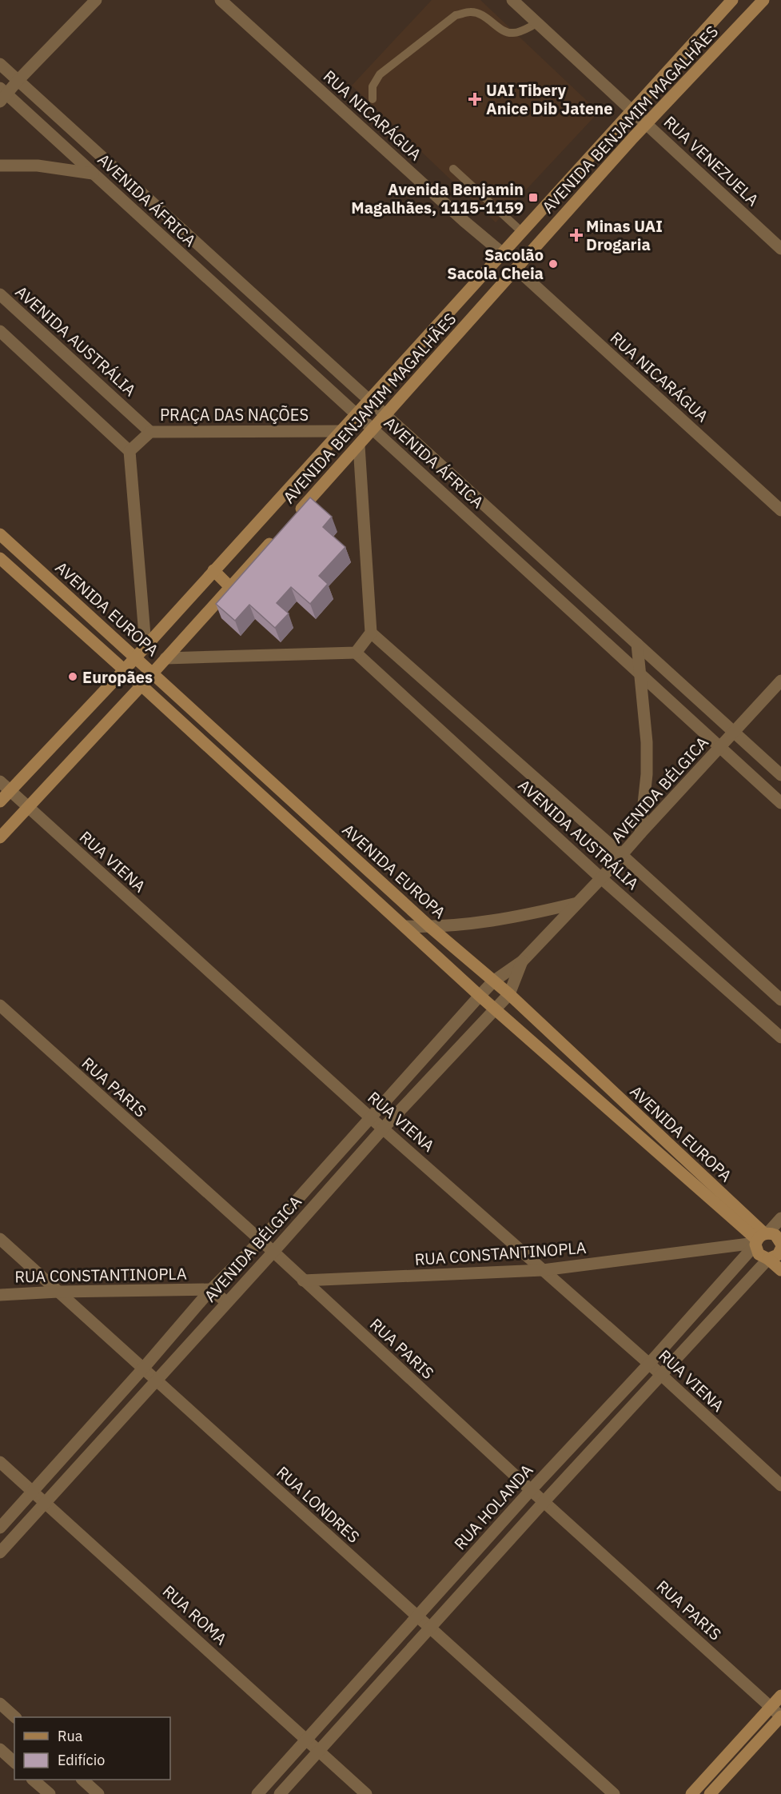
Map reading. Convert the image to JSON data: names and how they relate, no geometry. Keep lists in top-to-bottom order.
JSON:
{
  "streets": {
    "main road": ["AVENIDA BENJAMIM MAGALHÃES", "AVENIDA EUROPA"],
    "street": [
      "RUA NICARÁGUA",
      "RUA VENEZUELA",
      "AVENIDA ÁFRICA",
      "AVENIDA AUSTRÁLIA",
      "PRAÇA DAS NAÇÕES",
      "AVENIDA BÉLGICA",
      "RUA VIENA",
      "RUA PARIS",
      "RUA CONSTANTINOPLA",
      "RUA LONDRES",
      "RUA HOLANDA",
      "RUA ROMA"
    ]
  },
  "crossings": [
    ["RUA NICARÁGUA", "AVENIDA BENJAMIM MAGALHÃES"],
    ["AVENIDA BENJAMIM MAGALHÃES", "RUA VENEZUELA"],
    ["AVENIDA BENJAMIM MAGALHÃES", "AVENIDA ÁFRICA"],
    ["AVENIDA BENJAMIM MAGALHÃES", "PRAÇA DAS NAÇÕES"],
    ["AVENIDA BENJAMIM MAGALHÃES", "AVENIDA EUROPA"],
    ["AVENIDA BENJAMIM MAGALHÃES", "RUA VIENA"],
    ["AVENIDA ÁFRICA", "AVENIDA BÉLGICA"],
    ["AVENIDA AUSTRÁLIA", "PRAÇA DAS NAÇÕES"],
    ["AVENIDA AUSTRÁLIA", "AVENIDA BÉLGICA"],
    ["AVENIDA EUROPA", "AVENIDA BÉLGICA"],
    ["AVENIDA EUROPA", "RUA CONSTANTINOPLA"],
    ["AVENIDA EUROPA", "RUA HOLANDA"],
    ["AVENIDA BÉLGICA", "RUA VIENA"],
    ["AVENIDA BÉLGICA", "RUA PARIS"],
    ["AVENIDA BÉLGICA", "RUA CONSTANTINOPLA"],
    ["AVENIDA BÉLGICA", "RUA LONDRES"],
    ["AVENIDA BÉLGICA", "RUA ROMA"],
    ["RUA VIENA", "RUA CONSTANTINOPLA"],
    ["RUA VIENA", "RUA HOLANDA"],
    ["RUA PARIS", "RUA CONSTANTINOPLA"],
    ["RUA PARIS", "RUA HOLANDA"],
    ["RUA CONSTANTINOPLA", "RUA LONDRES"],
    ["RUA CONSTANTINOPLA", "RUA HOLANDA"],
    ["RUA LONDRES", "RUA HOLANDA"],
    ["RUA HOLANDA", "RUA ROMA"]
  ],
  "places": {
    "health": ["UAI Tibery Anice Dib Jatene", "Minas UAI Drogaria"],
    "transit": ["Avenida Benjamin Magalhães, 1115-1159"],
    "other": ["Sacolão Sacola Cheia", "Europães"]
  },
  "legend": ["Rua", "Edifício"]
}
